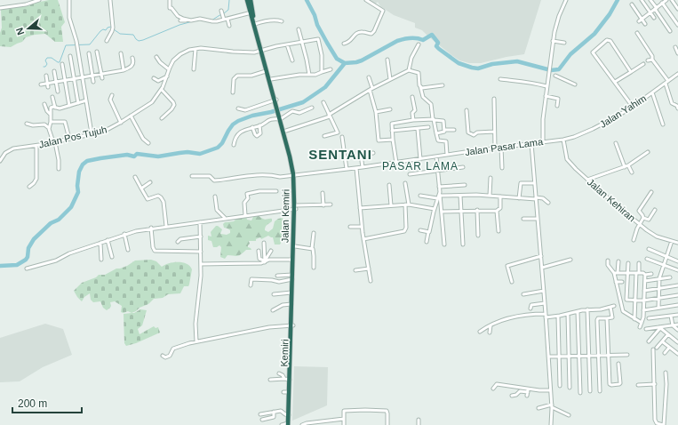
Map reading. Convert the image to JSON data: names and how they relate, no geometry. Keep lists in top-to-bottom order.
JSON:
{
  "streets": {
    "highway": ["Jalan Kemiri", "Kemiri"],
    "street": [
      "Jalan Yahim",
      "Jalan Pos Tujuh",
      "Jalan Pasar Lama",
      "Jalan Kehiran"
    ]
  },
  "crossings": [
    ["Jalan Yahim", "Jalan Pasar Lama"],
    ["Jalan Yahim", "Jalan Kehiran"],
    ["Jalan Pos Tujuh", "Jalan Kemiri"],
    ["Jalan Pasar Lama", "Jalan Kehiran"],
    ["Jalan Pasar Lama", "Jalan Kemiri"],
    ["Jalan Kemiri", "Kemiri"]
  ],
  "districts": ["SENTANI", "PASAR LAMA"],
  "scale_bar": "200 m",
  "north": "left"
}
